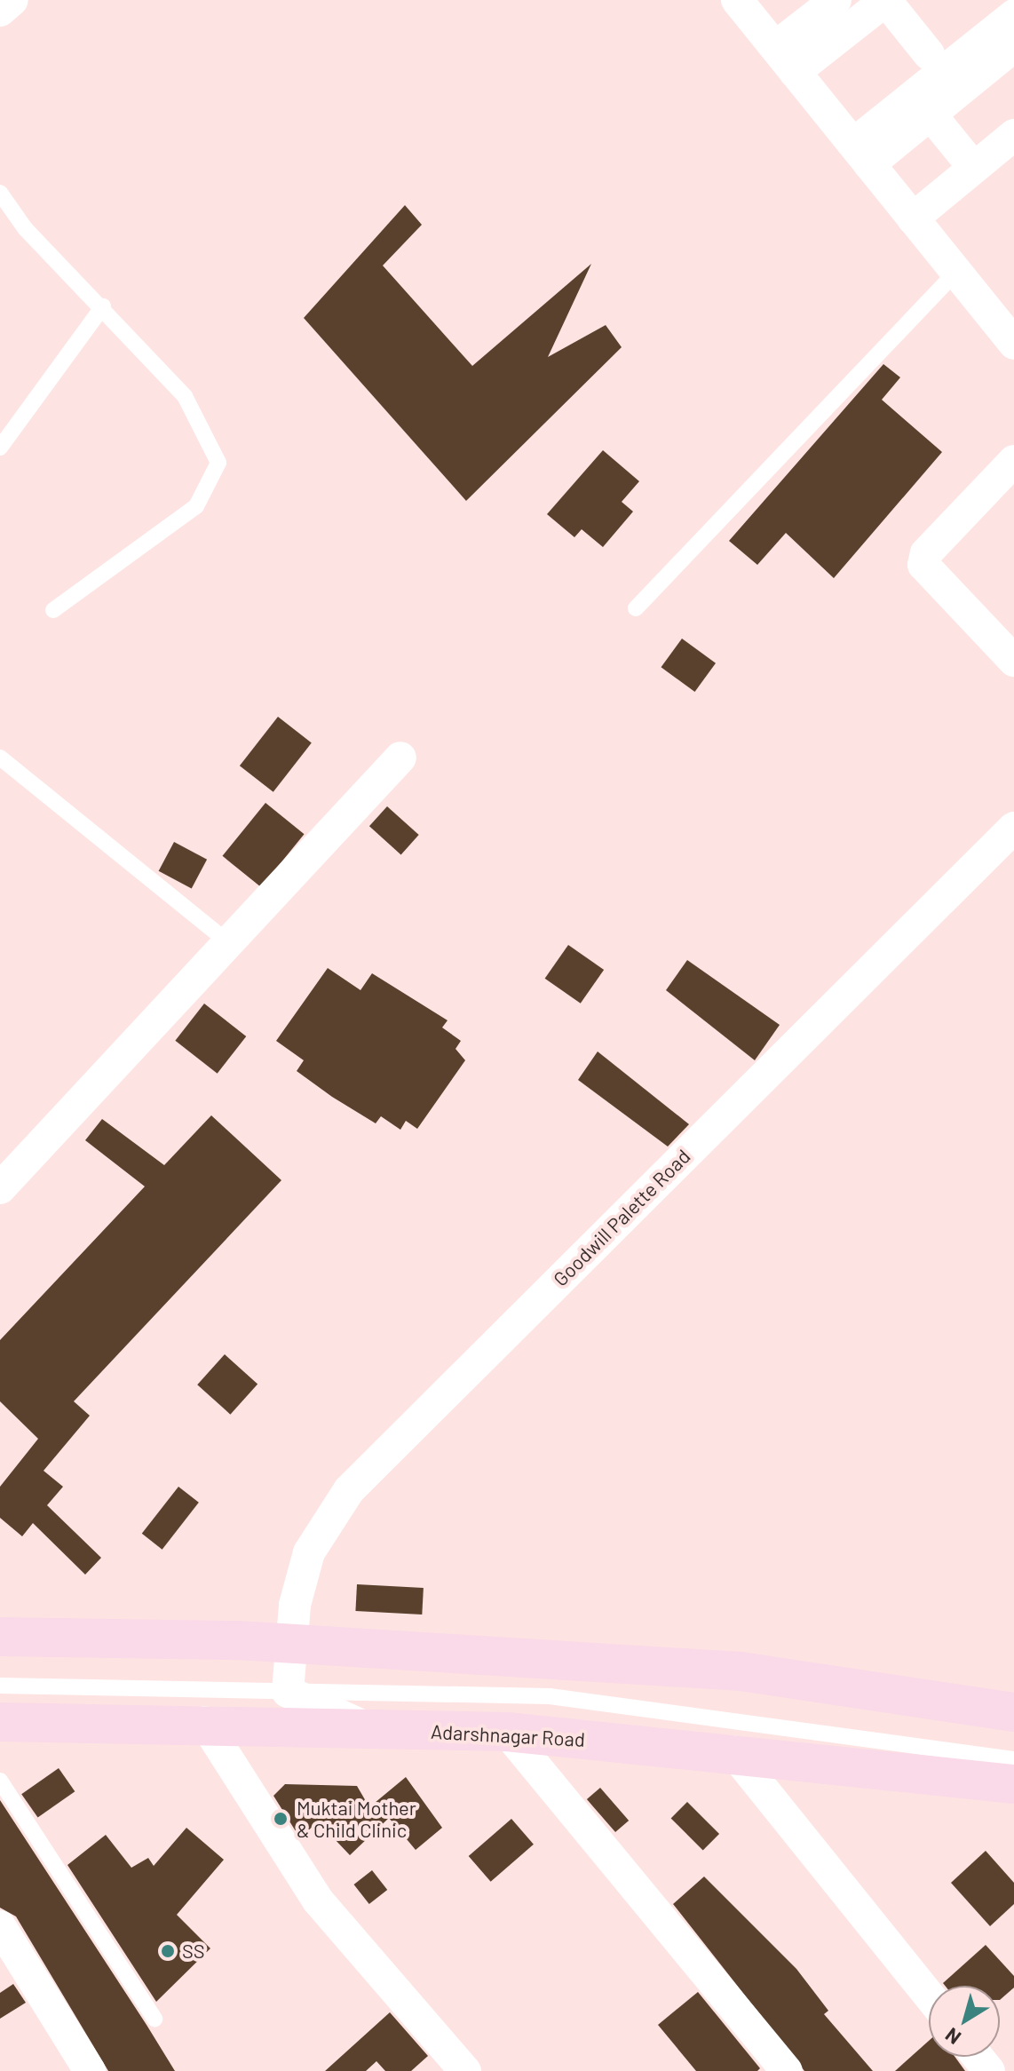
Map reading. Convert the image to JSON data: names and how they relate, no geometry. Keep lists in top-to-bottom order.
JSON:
{
  "streets": {
    "main road": ["Adarshnagar Road"],
    "street": ["Goodwill Palette Road"]
  },
  "places": ["Muktai Mother & Child Clinic", "SS"],
  "north": "bottom left"
}
